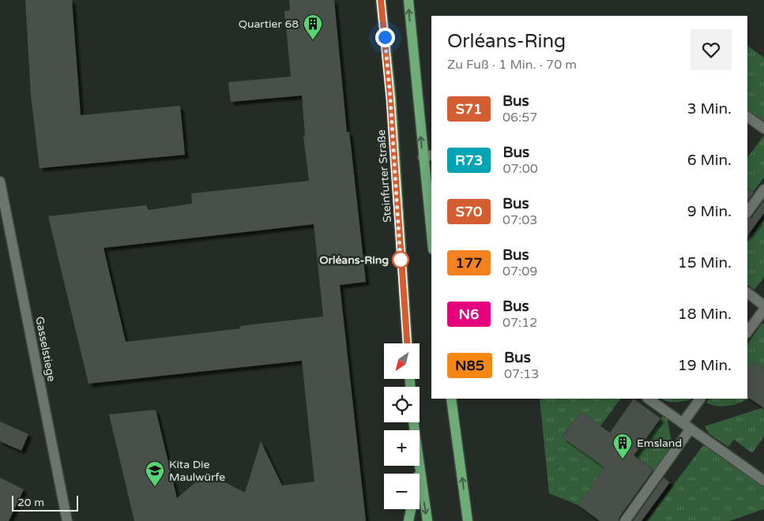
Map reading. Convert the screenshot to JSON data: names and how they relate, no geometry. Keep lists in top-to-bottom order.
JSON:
{
  "streets": {
    "main road": ["Steinfurter Straße"],
    "street": ["Gasselstiege"]
  },
  "places": {
    "building": ["Quartier 68", "Emsland"],
    "other": ["Orléans-Ring"],
    "school or university": ["Kita Die Maulwürfe"]
  },
  "lines": ["bus line S71"],
  "scale_bar": "20 m",
  "north": "bottom left",
  "page": {
    "heading": ["Orléans-Ring", "Zu Fuß · 1 Min. · 70 m"],
    "list": [
      {
        "mark": "S71",
        "name": "Bus",
        "note": "06:57",
        "value": "3 Min."
      },
      {
        "mark": "R73",
        "name": "Bus",
        "note": "07:00",
        "value": "6 Min."
      },
      {
        "mark": "S70",
        "name": "Bus",
        "note": "07:03",
        "value": "9 Min."
      },
      {
        "mark": "177",
        "name": "Bus",
        "note": "07:09",
        "value": "15 Min."
      },
      {
        "mark": "N6",
        "name": "Bus",
        "note": "07:12",
        "value": "18 Min."
      },
      {
        "mark": "N85",
        "name": "Bus",
        "note": "07:13",
        "value": "19 Min."
      }
    ],
    "map_buttons": ["+", "−"],
    "scale": "20 m"
  }
}
